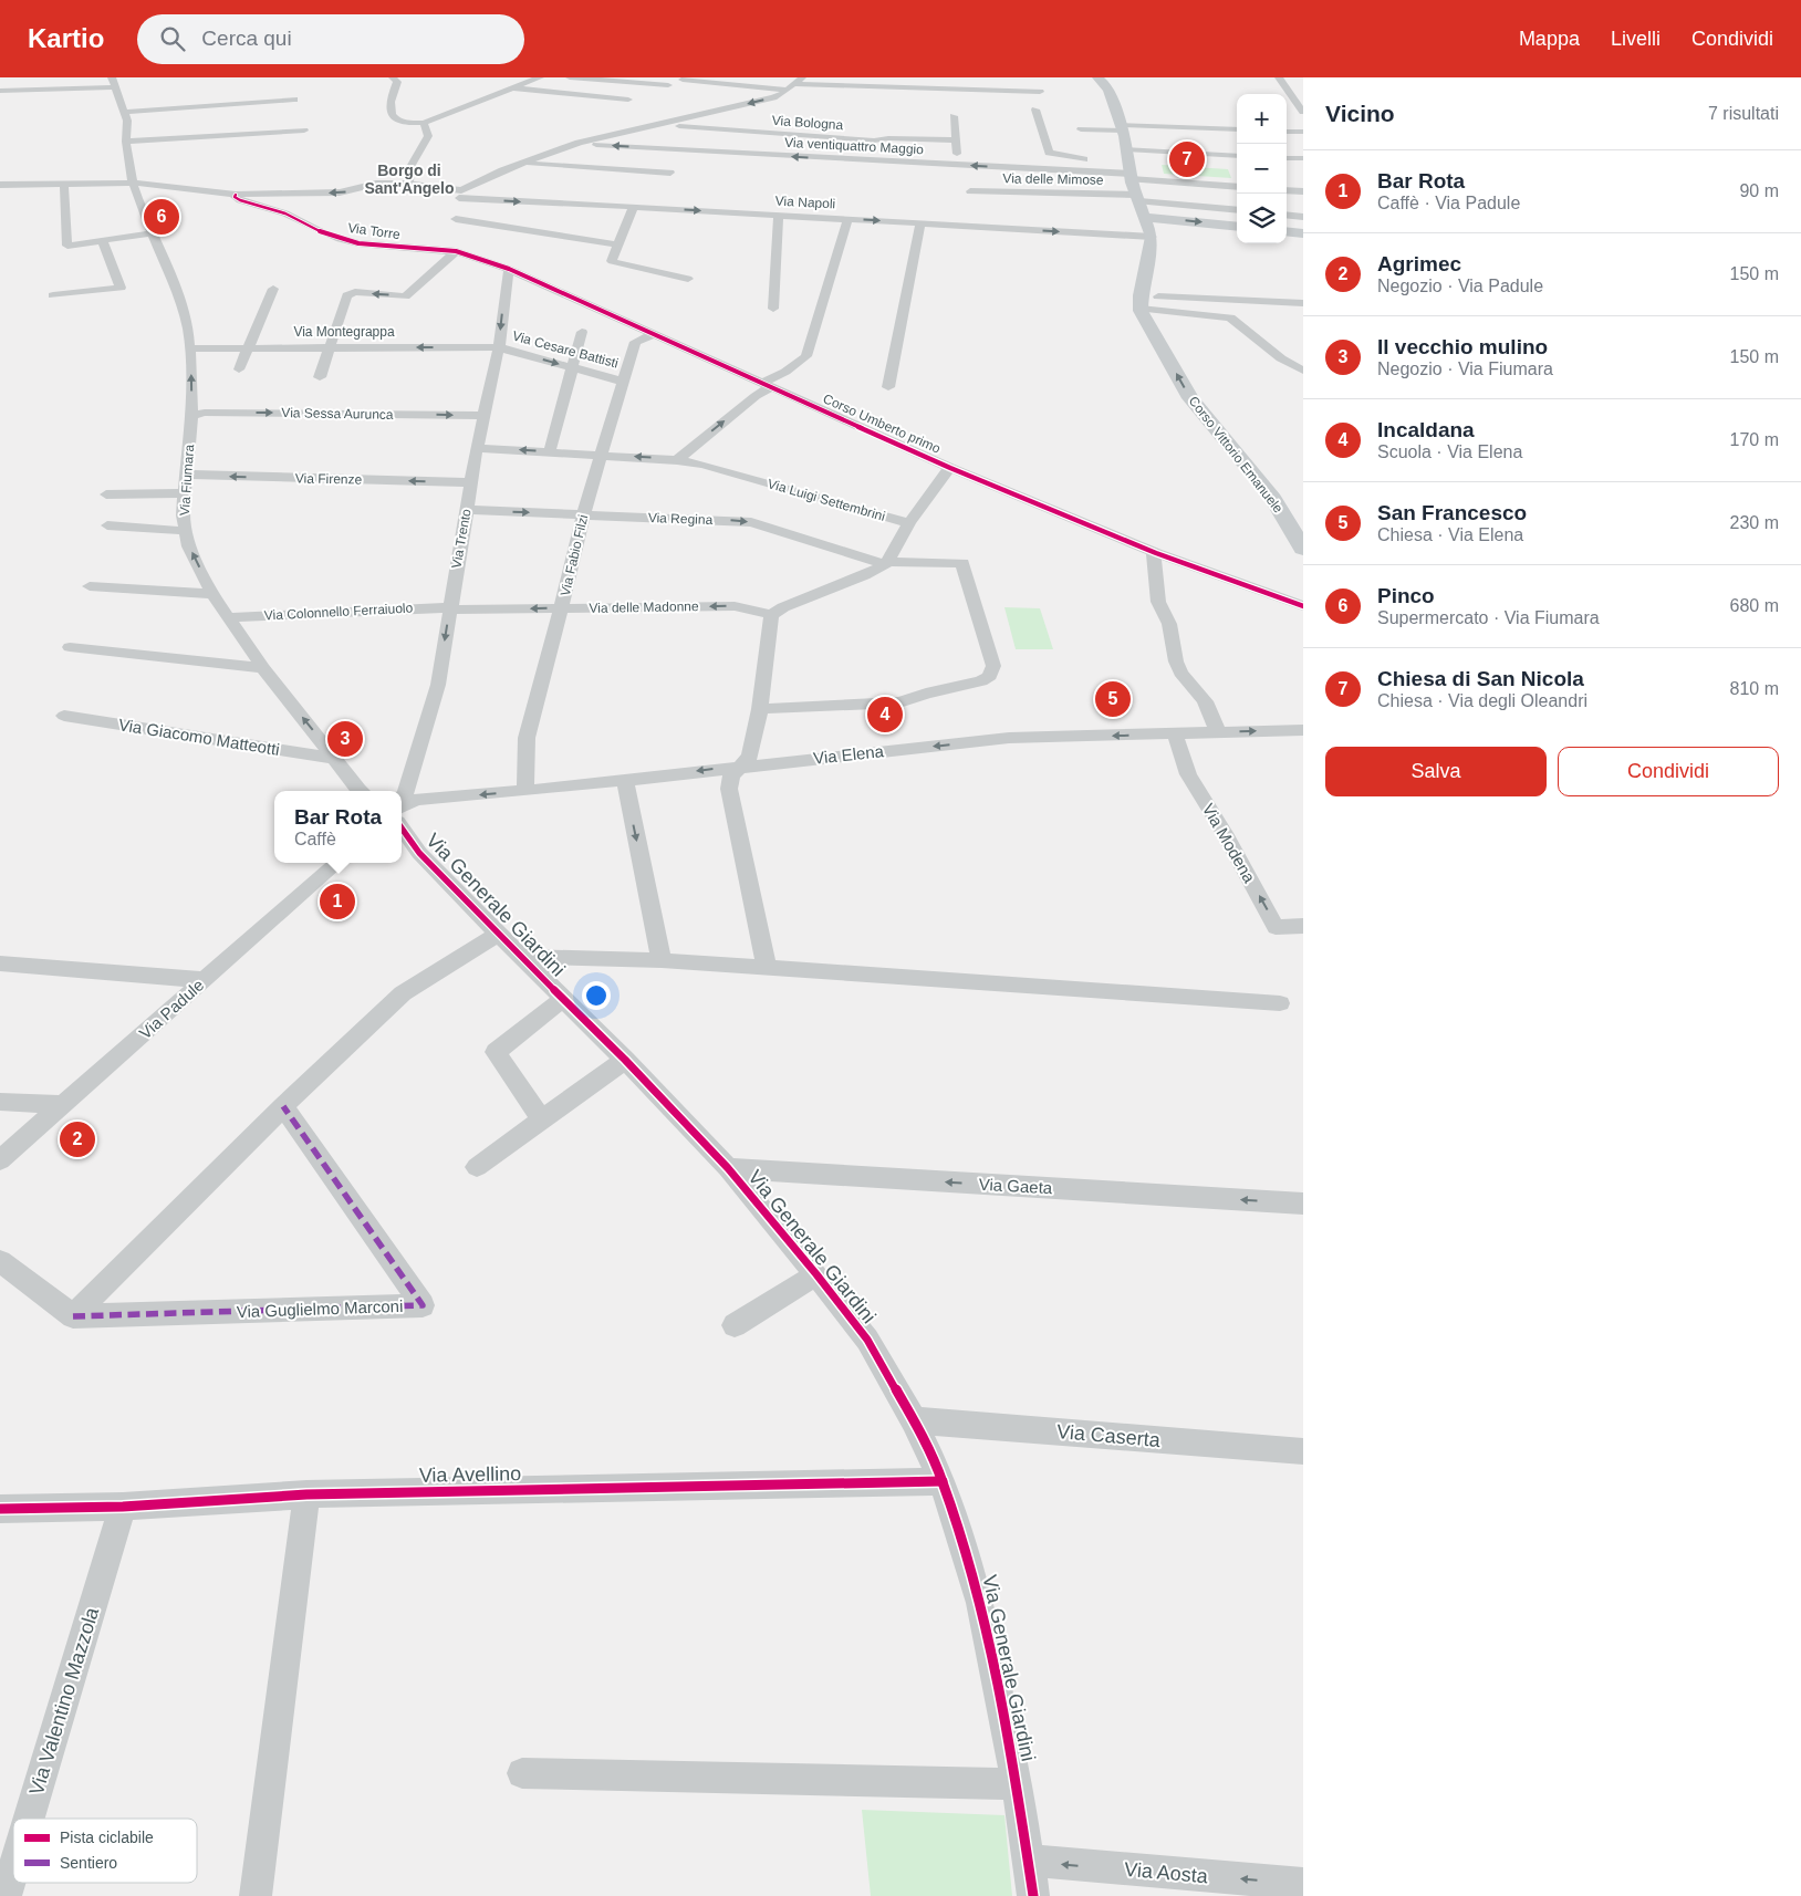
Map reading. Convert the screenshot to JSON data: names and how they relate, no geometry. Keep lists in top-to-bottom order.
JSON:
{
  "streets": {
    "street": [
      "Via Bologna",
      "Via ventiquattro Maggio",
      "Via delle Mimose",
      "Via Napoli",
      "Via Torre",
      "Via Montegrappa",
      "Via Cesare Battisti",
      "Via Sessa Aurunca",
      "Corso Umberto primo",
      "Corso Vittorio Emanuele",
      "Via Firenze",
      "Via Fiumara",
      "Via Luigi Settembrini",
      "Via Regina",
      "Via Trento",
      "Via Fabio Filzi",
      "Via delle Madonne",
      "Via Colonnello Ferraiuolo",
      "Via Giacomo Matteotti",
      "Via Elena",
      "Via Modena",
      "Via Generale Giardini",
      "Via Padule",
      "Via Gaeta",
      "Via Guglielmo Marconi",
      "Via Caserta",
      "Via Avellino",
      "Via Valentino Mazzola",
      "Via Aosta"
    ]
  },
  "crossings": [
    ["Via Napoli", "Via Torre"],
    ["Via Torre", "Corso Umberto primo"],
    ["Via Torre", "Via Fiumara"],
    ["Via Montegrappa", "Via Cesare Battisti"],
    ["Via Montegrappa", "Via Fiumara"],
    ["Via Montegrappa", "Via Trento"],
    ["Via Cesare Battisti", "Via Trento"],
    ["Via Cesare Battisti", "Via Fabio Filzi"],
    ["Via Sessa Aurunca", "Via Fiumara"],
    ["Via Sessa Aurunca", "Via Trento"],
    ["Corso Umberto primo", "Via Trento"],
    ["Corso Umberto primo", "Via Fabio Filzi"],
    ["Via Firenze", "Via Fiumara"],
    ["Via Firenze", "Via Trento"],
    ["Via Fiumara", "Via Colonnello Ferraiuolo"],
    ["Via Fiumara", "Via Giacomo Matteotti"],
    ["Via Luigi Settembrini", "Via Trento"],
    ["Via Luigi Settembrini", "Via Fabio Filzi"],
    ["Via Regina", "Via Trento"],
    ["Via Regina", "Via Fabio Filzi"],
    ["Via Trento", "Via delle Madonne"],
    ["Via Trento", "Via Colonnello Ferraiuolo"],
    ["Via Fabio Filzi", "Via delle Madonne"],
    ["Via Fabio Filzi", "Via Elena"],
    ["Via delle Madonne", "Via Colonnello Ferraiuolo"],
    ["Via Elena", "Via Modena"],
    ["Via Generale Giardini", "Via Gaeta"],
    ["Via Generale Giardini", "Via Caserta"],
    ["Via Generale Giardini", "Via Avellino"],
    ["Via Generale Giardini", "Via Aosta"],
    ["Via Avellino", "Via Valentino Mazzola"]
  ],
  "one_way": [
    "Via Montegrappa",
    "Via Cesare Battisti",
    "Via Sessa Aurunca",
    "Corso Vittorio Emanuele",
    "Via Firenze",
    "Via Regina",
    "Via Trento",
    "Via delle Madonne",
    "Via Modena",
    "Via Gaeta",
    "Via Aosta"
  ],
  "districts": ["Borgo di Sant'Angelo"],
  "legend": ["Pista ciclabile", "Sentiero"],
  "page": {
    "header": "Kartio",
    "search": "Cerca qui",
    "nav": ["Mappa", "Livelli", "Condividi"],
    "heading": ["Vicino", "7 risultati"],
    "map_buttons": ["+", "−"],
    "pins": [
      "7",
      "6",
      "5",
      "4",
      "3",
      "1",
      "2"
    ],
    "list": [
      {
        "mark": "1",
        "name": "Bar Rota",
        "note": "Caffè · Via Padule",
        "value": "90 m"
      },
      {
        "mark": "2",
        "name": "Agrimec",
        "note": "Negozio · Via Padule",
        "value": "150 m"
      },
      {
        "mark": "3",
        "name": "Il vecchio mulino",
        "note": "Negozio · Via Fiumara",
        "value": "150 m"
      },
      {
        "mark": "4",
        "name": "Incaldana",
        "note": "Scuola · Via Elena",
        "value": "170 m"
      },
      {
        "mark": "5",
        "name": "San Francesco",
        "note": "Chiesa · Via Elena",
        "value": "230 m"
      },
      {
        "mark": "6",
        "name": "Pinco",
        "note": "Supermercato · Via Fiumara",
        "value": "680 m"
      },
      {
        "mark": "7",
        "name": "Chiesa di San Nicola",
        "note": "Chiesa · Via degli Oleandri",
        "value": "810 m"
      }
    ],
    "buttons": ["Salva", "Condividi"],
    "popup": ["Bar Rota", "Caffè"]
  }
}
